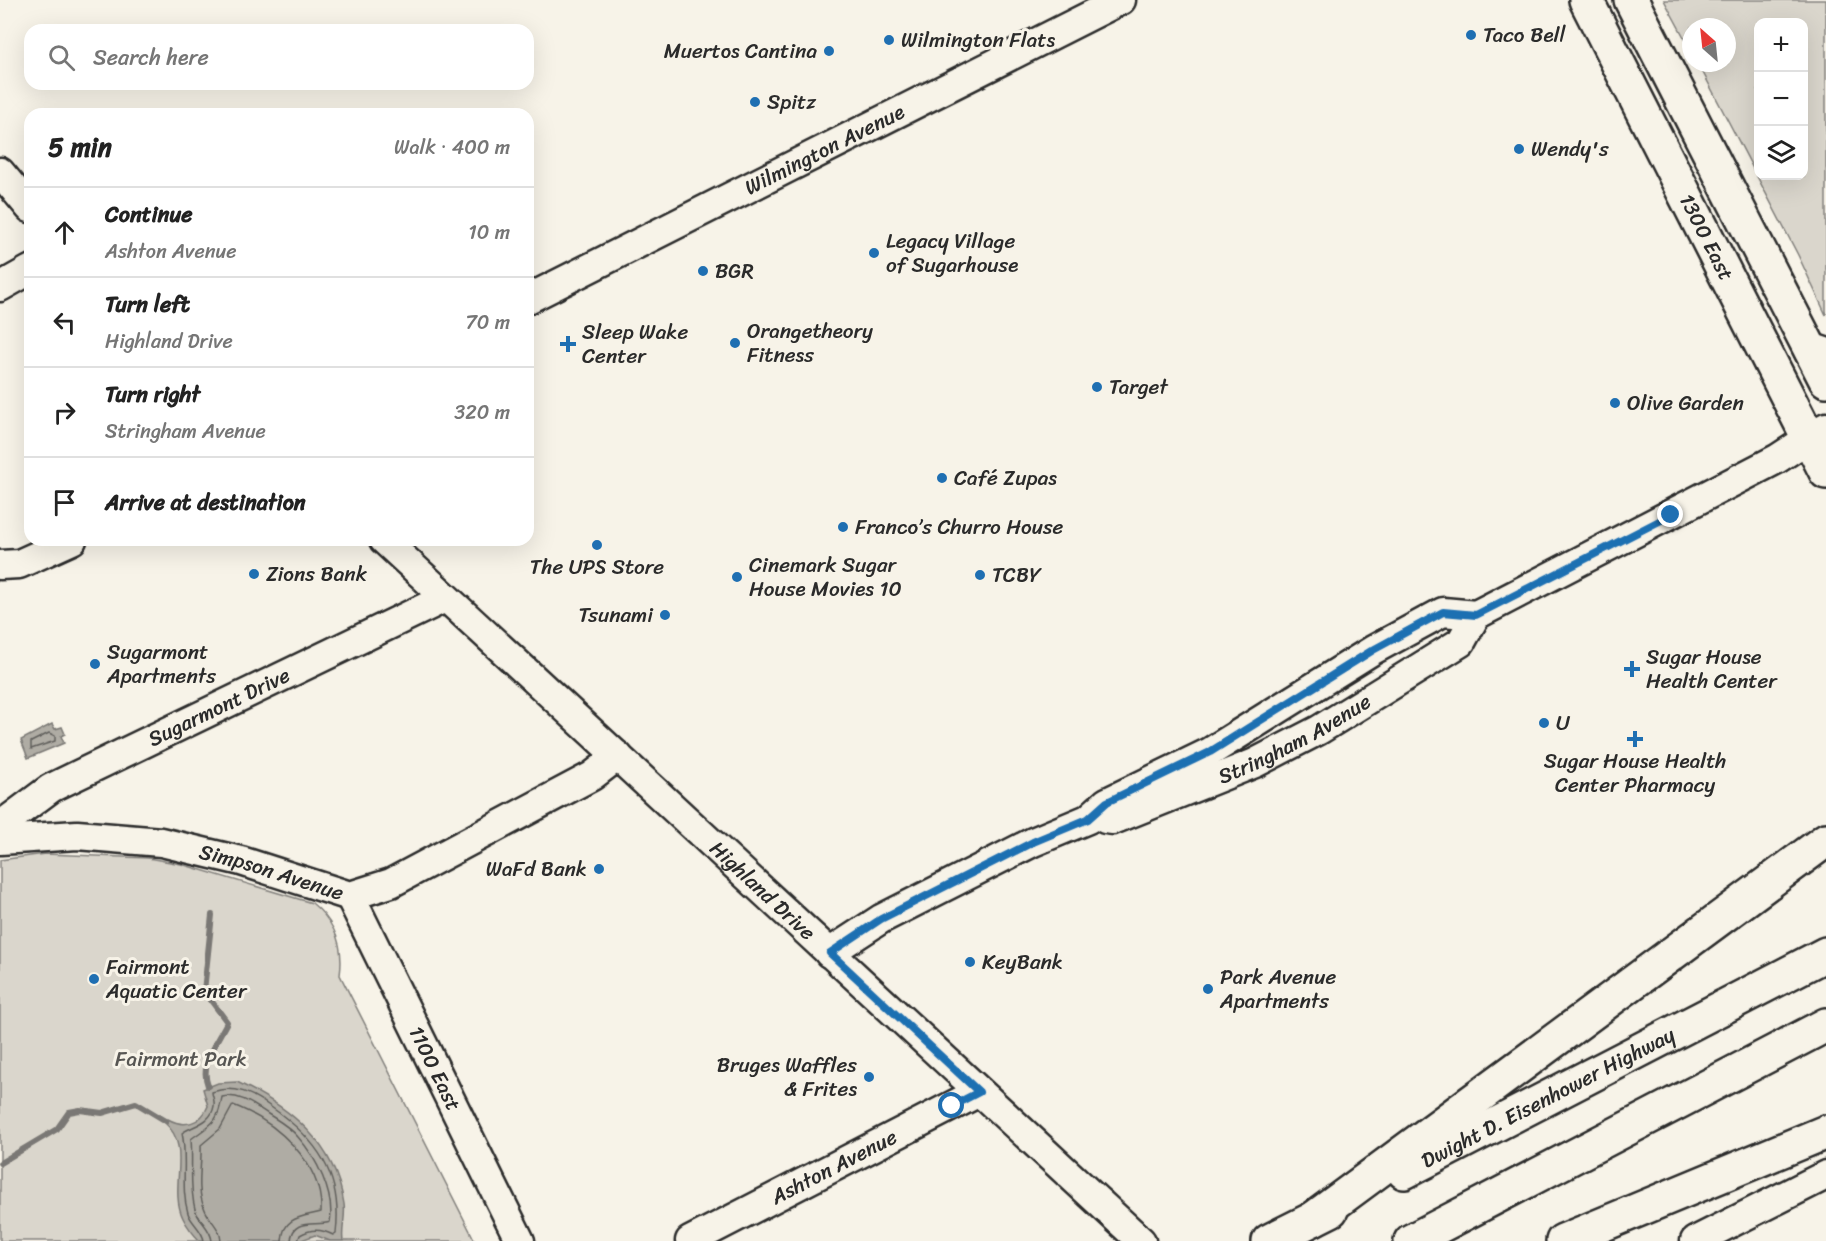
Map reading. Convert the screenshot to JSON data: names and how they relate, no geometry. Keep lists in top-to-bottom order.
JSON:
{
  "streets": {
    "main road": ["1300 East", "Dwight D. Eisenhower Highway"],
    "street": [
      "Wilmington Avenue",
      "Sugarmont Drive",
      "Stringham Avenue",
      "Simpson Avenue",
      "Highland Drive",
      "1100 East",
      "Ashton Avenue"
    ]
  },
  "crossings": [
    ["Sugarmont Drive", "Highland Drive"],
    ["Stringham Avenue", "Highland Drive"],
    ["Simpson Avenue", "Highland Drive"],
    ["Simpson Avenue", "1100 East"],
    ["Highland Drive", "Ashton Avenue"]
  ],
  "parks": ["Fairmont Park"],
  "places": {
    "other": [
      "Taco Bell",
      "Wilmington Flats",
      "Muertos Cantina",
      "Spitz",
      "Wendy's",
      "Legacy Village of Sugarhouse",
      "BGR",
      "Orangetheory Fitness",
      "Target",
      "Olive Garden",
      "Café Zupas",
      "Franco’s Churro House",
      "The UPS Store",
      "Zions Bank",
      "TCBY",
      "Cinemark Sugar House Movies 10",
      "Tsunami",
      "Sugarmont Apartments",
      "U",
      "WaFd Bank",
      "KeyBank",
      "Fairmont Aquatic Center",
      "Park Avenue Apartments",
      "Bruges Waffles & Frites"
    ],
    "health": ["Sleep Wake Center", "Sugar House Health Center", "Sugar House Health Center Pharmacy"]
  },
  "north": "top left",
  "page": {
    "map_buttons": ["+", "−"],
    "search": "Search here",
    "heading": ["5 min", "Walk · 400 m"],
    "list": [
      ["Continue", "Ashton Avenue", "10 m"],
      ["Turn left", "Highland Drive", "70 m"],
      ["Turn right", "Stringham Avenue", "320 m"],
      "Arrive at destination"
    ]
  }
}
